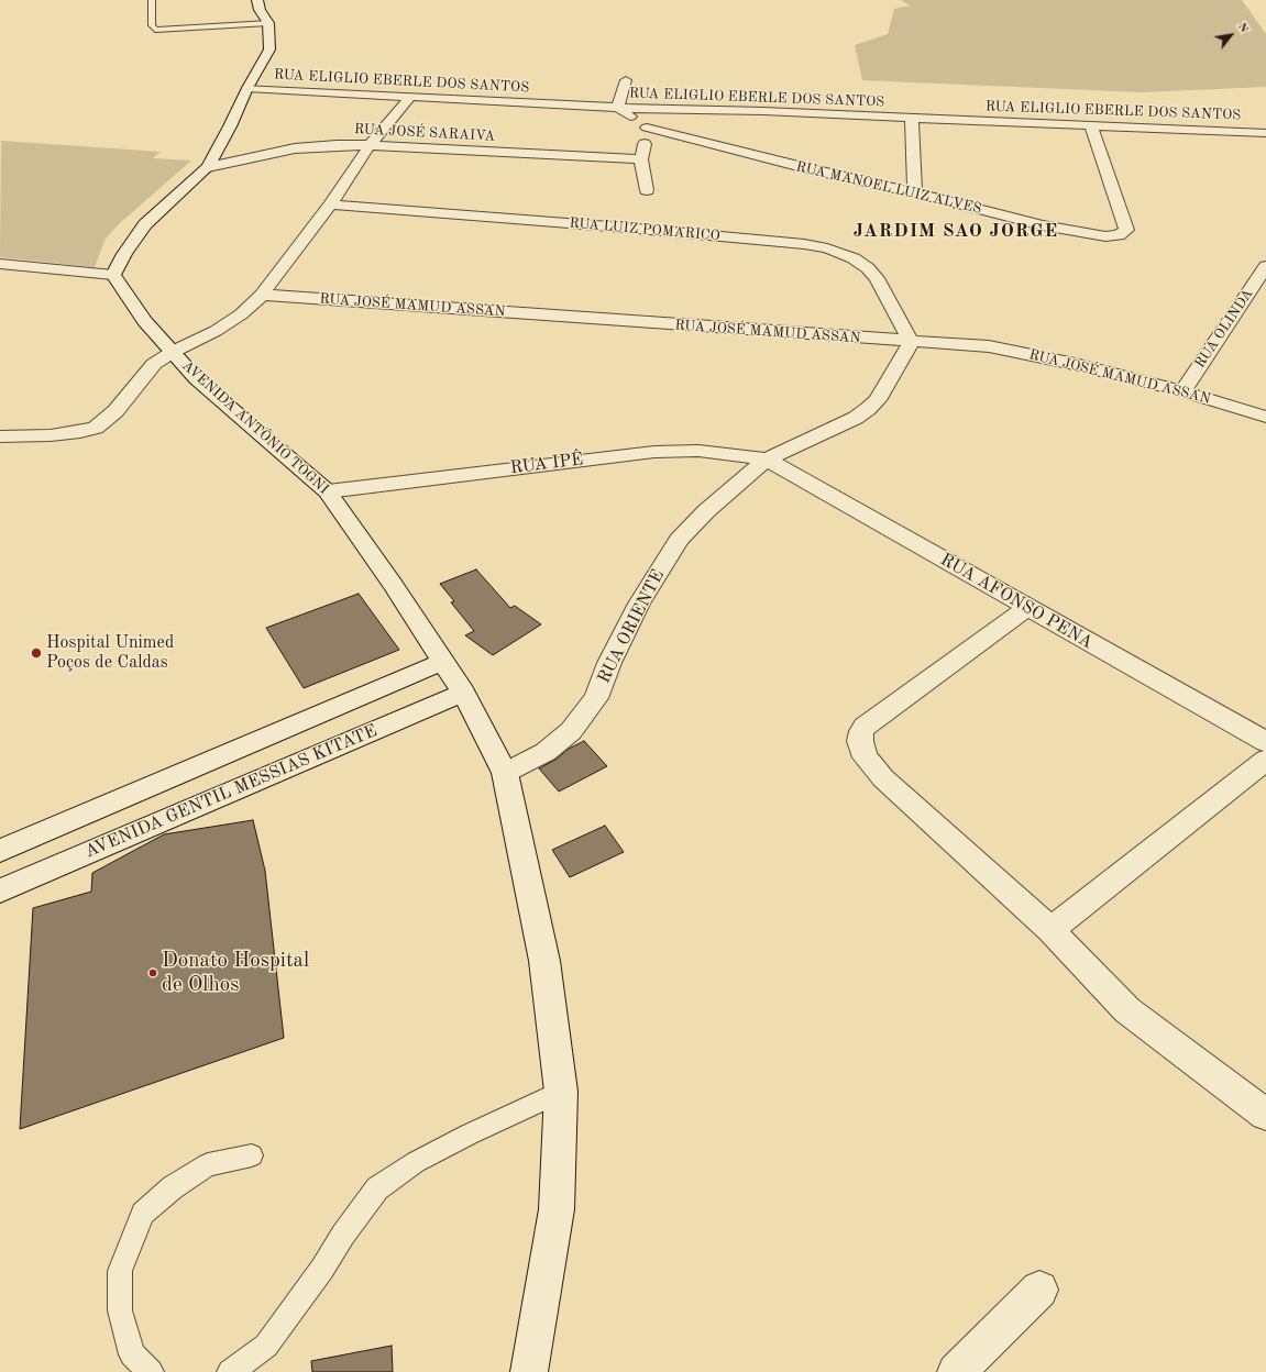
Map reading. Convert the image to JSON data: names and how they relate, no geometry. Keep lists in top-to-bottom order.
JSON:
{
  "streets": {
    "street": [
      "RUA ELIGLIO EBERLE DOS SANTOS",
      "RUA JOSÉ SARAIVA",
      "RUA MANOEL LUIZ ALVES",
      "RUA LUIZ POMARICO",
      "RUA JOSÉ MAMUD ASSAN",
      "RUA OLINDA",
      "AVENIDA ANTÔNIO TOGNI",
      "RUA IPÊ",
      "RUA AFONSO PENA",
      "RUA ORIENTE",
      "AVENIDA GENTIL MESSIAS KITATE"
    ]
  },
  "crossings": [
    ["RUA ELIGLIO EBERLE DOS SANTOS", "RUA MANOEL LUIZ ALVES"],
    ["RUA LUIZ POMARICO", "RUA JOSÉ MAMUD ASSAN"],
    ["RUA LUIZ POMARICO", "RUA ORIENTE"],
    ["RUA JOSÉ MAMUD ASSAN", "RUA OLINDA"],
    ["RUA JOSÉ MAMUD ASSAN", "RUA ORIENTE"],
    ["AVENIDA ANTÔNIO TOGNI", "RUA IPÊ"],
    ["AVENIDA ANTÔNIO TOGNI", "RUA ORIENTE"],
    ["AVENIDA ANTÔNIO TOGNI", "AVENIDA GENTIL MESSIAS KITATE"],
    ["RUA IPÊ", "RUA AFONSO PENA"],
    ["RUA IPÊ", "RUA ORIENTE"],
    ["RUA AFONSO PENA", "RUA ORIENTE"]
  ],
  "districts": ["JARDIM SAO JORGE"],
  "places": ["Hospital Unimed Poços de Caldas", "Donato Hospital de Olhos"],
  "north": "top right"
}
